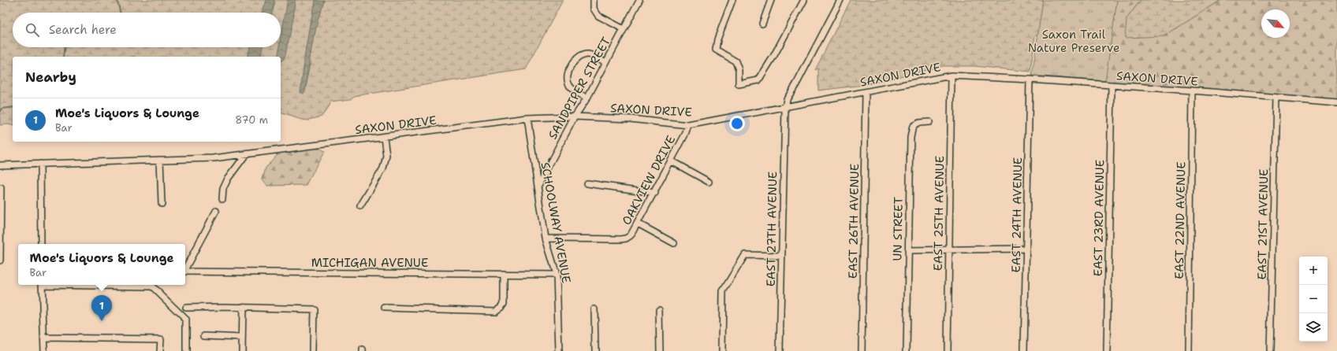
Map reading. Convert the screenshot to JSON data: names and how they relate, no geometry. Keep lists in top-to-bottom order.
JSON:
{
  "streets": {
    "street": [
      "SAXON DRIVE",
      "SANDPIPER STREET",
      "OAKVIEW DRIVE",
      "EAST 25TH AVENUE",
      "EAST 24TH AVENUE",
      "EAST 23RD AVENUE",
      "EAST 22ND AVENUE",
      "EAST 26TH AVENUE",
      "SCHOOLWAY AVENUE",
      "EAST 21ST AVENUE",
      "EAST 27TH AVENUE",
      "UN STREET",
      "MICHIGAN AVENUE"
    ]
  },
  "crossings": [
    ["SAXON DRIVE", "SANDPIPER STREET"],
    ["SAXON DRIVE", "OAKVIEW DRIVE"],
    ["SAXON DRIVE", "EAST 25TH AVENUE"],
    ["SAXON DRIVE", "EAST 24TH AVENUE"],
    ["SAXON DRIVE", "EAST 23RD AVENUE"],
    ["SAXON DRIVE", "EAST 22ND AVENUE"],
    ["SAXON DRIVE", "EAST 26TH AVENUE"],
    ["SAXON DRIVE", "SCHOOLWAY AVENUE"],
    ["SAXON DRIVE", "EAST 21ST AVENUE"],
    ["SAXON DRIVE", "EAST 27TH AVENUE"],
    ["SANDPIPER STREET", "SCHOOLWAY AVENUE"],
    ["OAKVIEW DRIVE", "SCHOOLWAY AVENUE"],
    ["SCHOOLWAY AVENUE", "MICHIGAN AVENUE"]
  ],
  "parks": ["Saxon Trail Nature Preserve"],
  "north": "bottom right",
  "page": {
    "search": "Search here",
    "heading": "Nearby",
    "list": [
      {
        "mark": "1",
        "name": "Moe's Liquors & Lounge",
        "note": "Bar",
        "value": "870 m"
      }
    ],
    "popup": ["Moe's Liquors & Lounge", "Bar"],
    "map_buttons": ["+", "−"],
    "pins": "1"
  }
}
